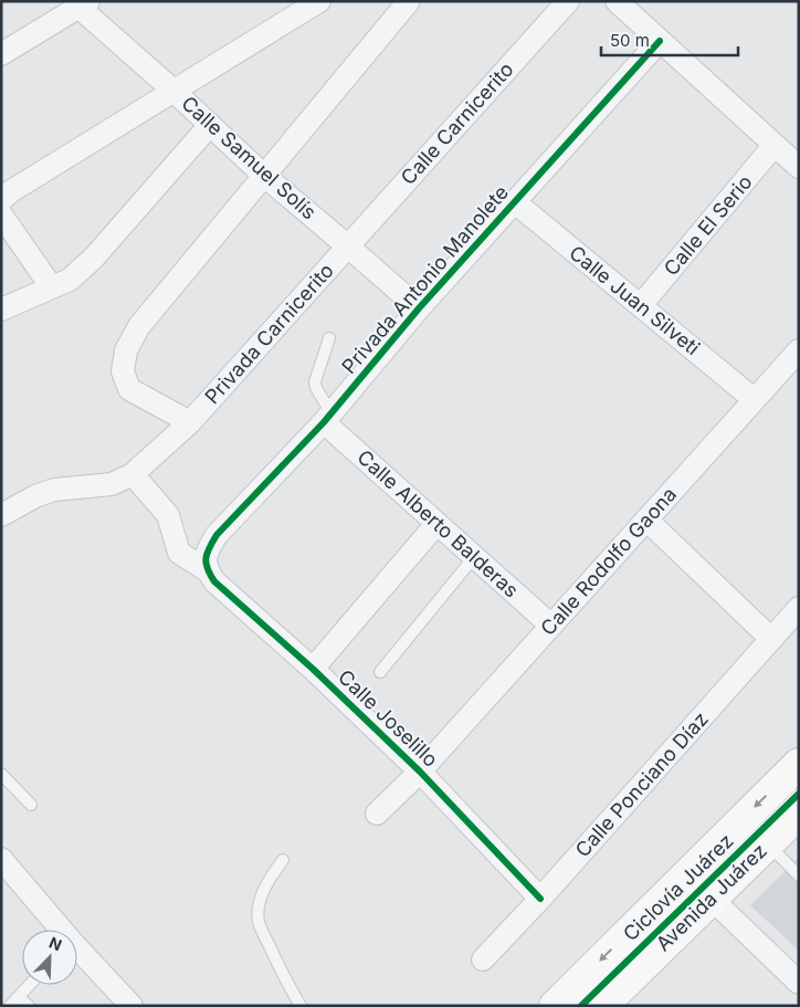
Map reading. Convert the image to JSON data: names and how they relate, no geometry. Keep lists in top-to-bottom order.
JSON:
{
  "streets": {
    "main road": ["Avenida Juárez"],
    "street": [
      "Calle Carnicerito",
      "Calle Samuel Solís",
      "Calle El Serio",
      "Privada Antonio Manolete",
      "Calle Juan Silveti",
      "Privada Carnicerito",
      "Calle Alberto Balderas",
      "Calle Rodolfo Gaona",
      "Calle Joselillo",
      "Calle Ponciano Díaz"
    ],
    "cycle path": ["Ciclovía Juárez"]
  },
  "crossings": [
    ["Calle Carnicerito", "Calle Samuel Solís"],
    ["Calle Carnicerito", "Privada Carnicerito"],
    ["Calle Samuel Solís", "Privada Antonio Manolete"],
    ["Calle Samuel Solís", "Privada Carnicerito"],
    ["Calle El Serio", "Calle Juan Silveti"],
    ["Privada Antonio Manolete", "Calle Juan Silveti"],
    ["Privada Antonio Manolete", "Calle Alberto Balderas"],
    ["Privada Antonio Manolete", "Calle Joselillo"],
    ["Calle Juan Silveti", "Calle Rodolfo Gaona"],
    ["Privada Carnicerito", "Calle Joselillo"],
    ["Calle Alberto Balderas", "Calle Rodolfo Gaona"],
    ["Calle Rodolfo Gaona", "Calle Joselillo"],
    ["Calle Joselillo", "Calle Ponciano Díaz"]
  ],
  "scale_bar": "50 m",
  "north": "top right"
}
